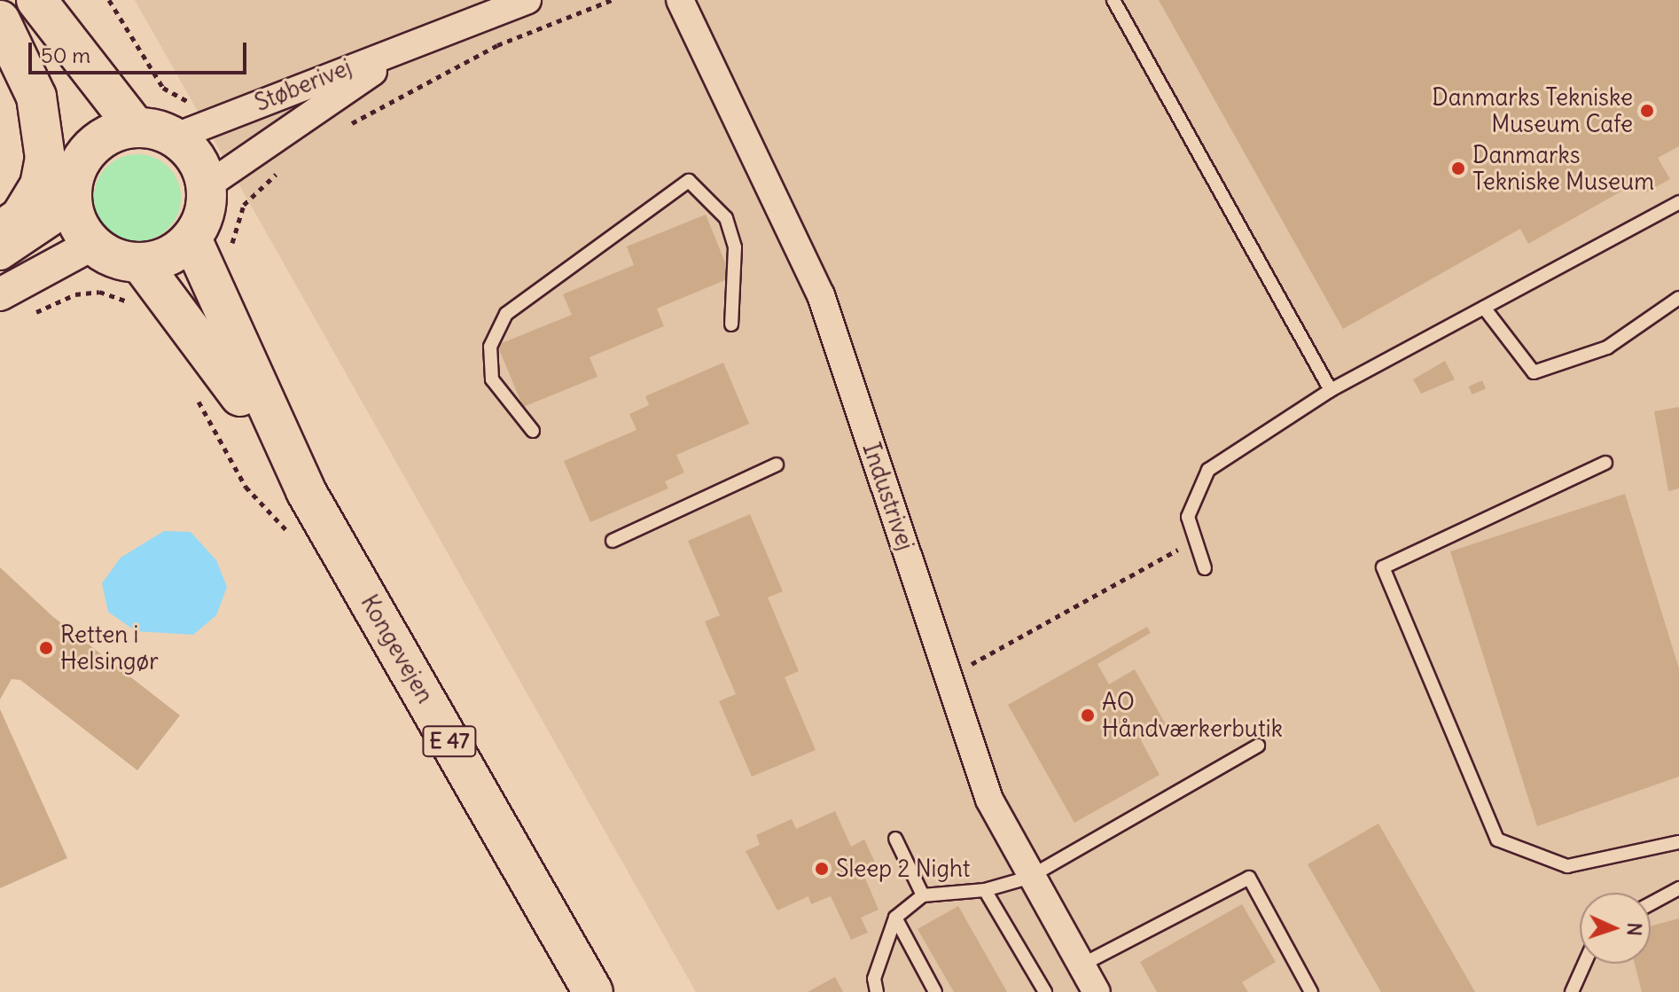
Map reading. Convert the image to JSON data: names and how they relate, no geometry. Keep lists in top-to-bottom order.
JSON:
{
  "streets": {
    "main road": ["Kongevejen", "E 47"],
    "street": ["Støberivej", "Industrivej"]
  },
  "crossings": [
    ["Støberivej", "Kongevejen"]
  ],
  "places": [
    "Danmarks Tekniske Museum Cafe",
    "Danmarks Tekniske Museum",
    "Retten i Helsingør",
    "AO Håndværkerbutik",
    "Sleep 2 Night"
  ],
  "scale_bar": "50 m",
  "north": "right"
}
